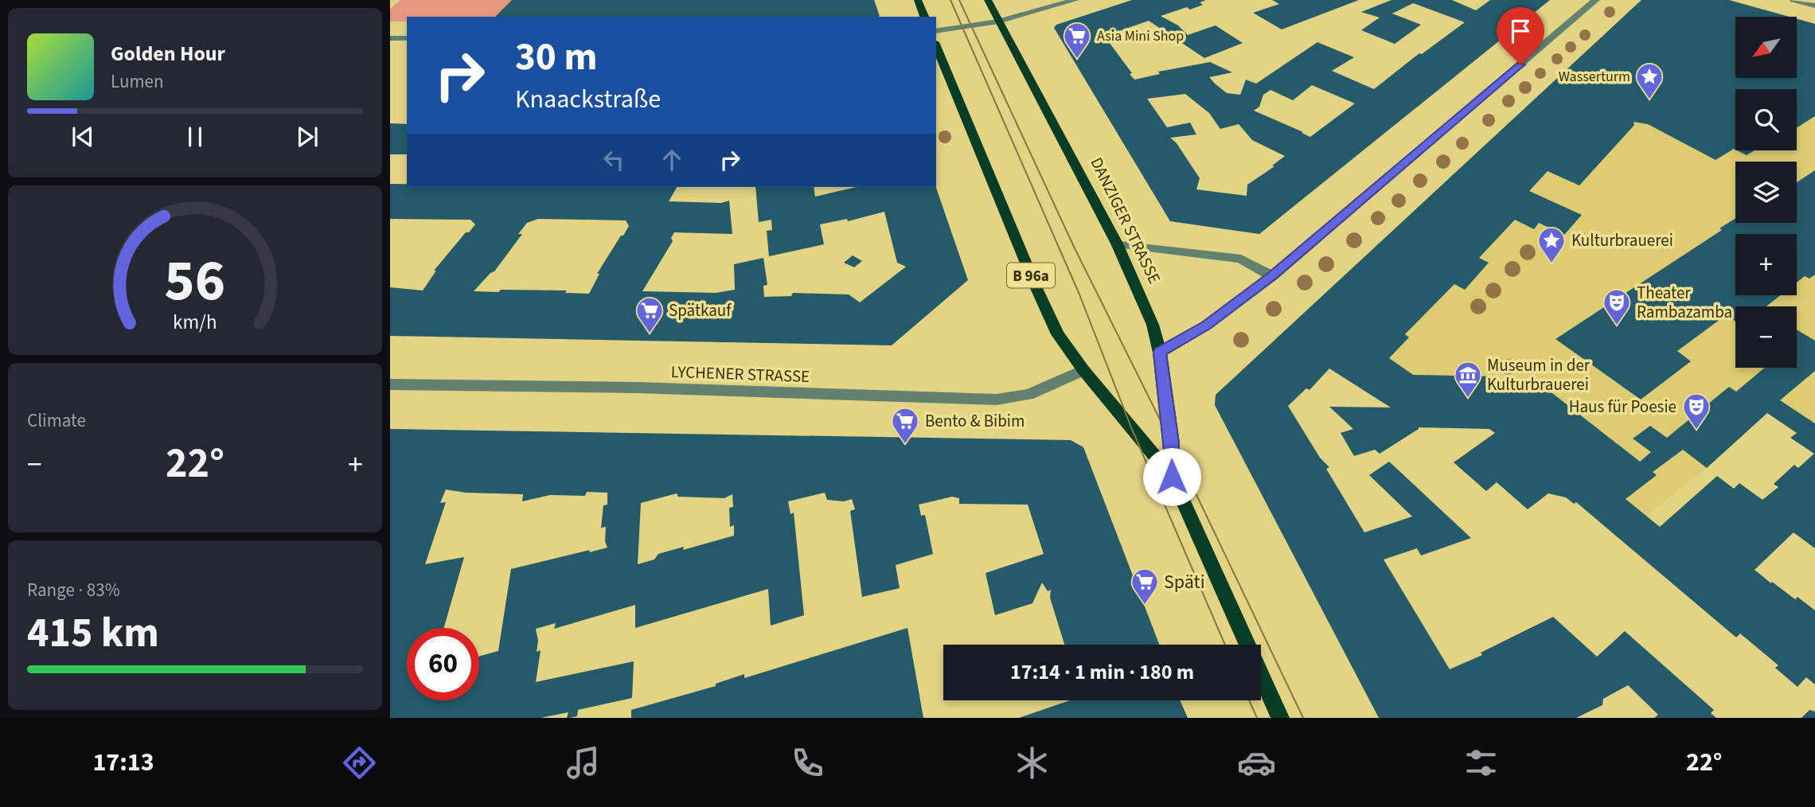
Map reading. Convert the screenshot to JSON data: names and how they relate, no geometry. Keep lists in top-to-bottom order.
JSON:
{
  "streets": {
    "main road": ["DANZIGER STRASSE", "B 96a"],
    "street": ["LYCHENER STRASSE"]
  },
  "crossings": [
    ["DANZIGER STRASSE", "LYCHENER STRASSE"]
  ],
  "places": {
    "supermarket": [
      "Asia Mini Shop",
      "Spätkauf",
      "Bento & Bibim",
      "Späti"
    ],
    "place": ["Wasserturm", "Kulturbrauerei"],
    "theatre": ["Theater Rambazamba", "Haus für Poesie"],
    "museum": ["Museum in der Kulturbrauerei"]
  },
  "north": "bottom left",
  "page": {
    "map_buttons": ["+", "−"],
    "turn": ["30 m", "Knaackstraße"],
    "song": ["Golden Hour", "Lumen"],
    "tile": [
      "Climate",
      ["Range · 83%", "415 km"]
    ],
    "heat": ["−", "22°", "+"],
    "limit": "60",
    "trip": "17:14 · 1 min · 180 m",
    "tabs": ["17:13", "22°"],
    "gauge": ["56", "km/h"]
  }
}
